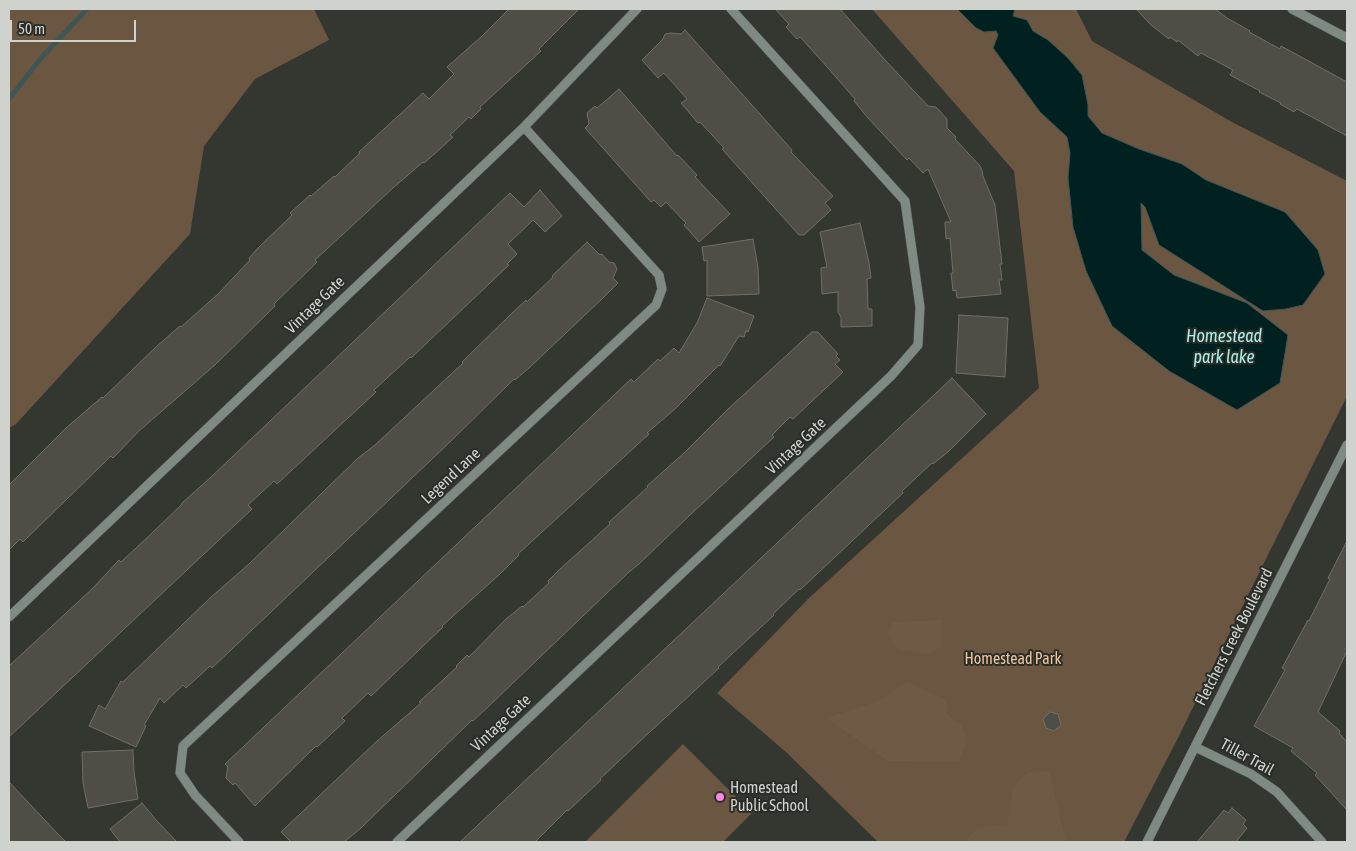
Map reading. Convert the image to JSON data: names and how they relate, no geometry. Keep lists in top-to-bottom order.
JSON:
{
  "streets": {
    "street": [
      "Vintage Gate",
      "Legend Lane",
      "Fletchers Creek Boulevard",
      "Tiller Trail"
    ]
  },
  "crossings": [
    ["Vintage Gate", "Legend Lane"],
    ["Fletchers Creek Boulevard", "Tiller Trail"]
  ],
  "water": ["Homestead park lake"],
  "parks": ["Homestead Park"],
  "places": ["Homestead Public School"],
  "scale_bar": "50 m"
}
